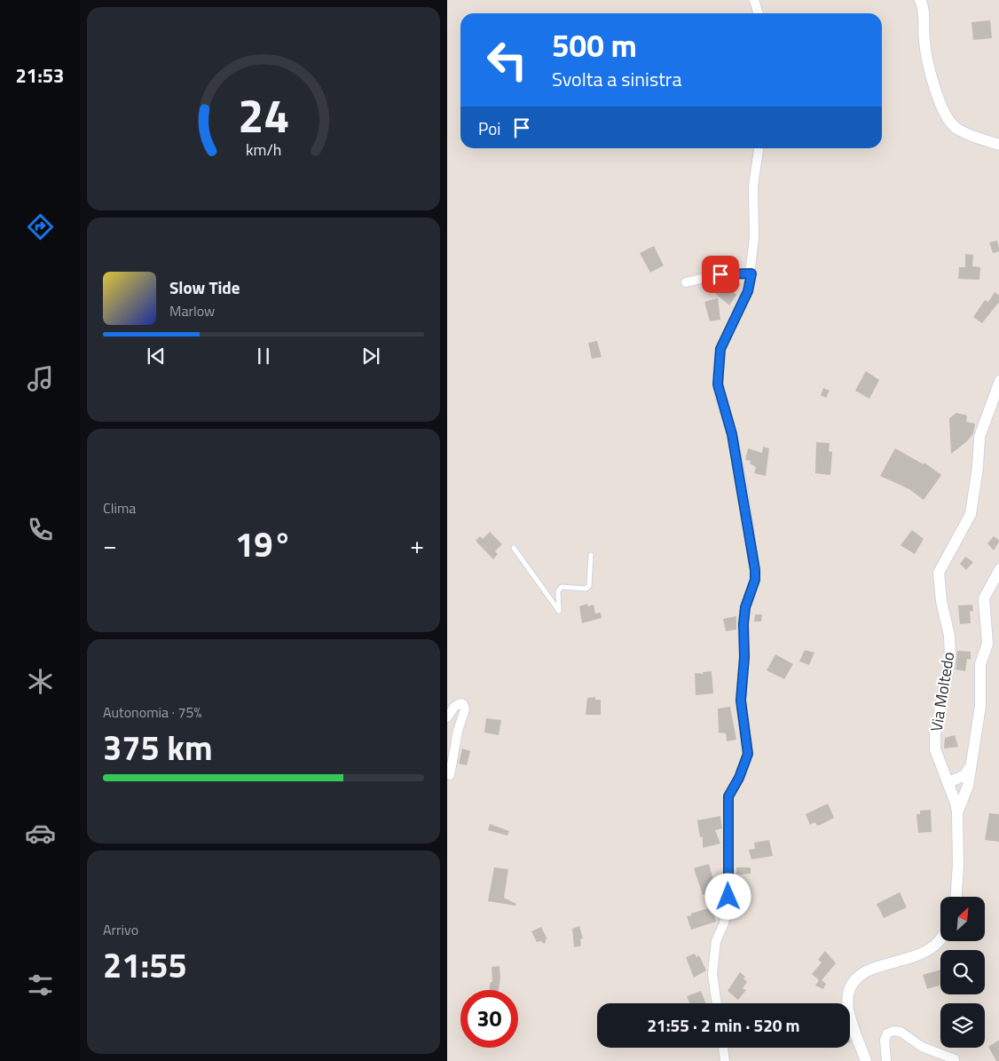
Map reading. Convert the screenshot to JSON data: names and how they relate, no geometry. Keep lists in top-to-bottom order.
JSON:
{
  "streets": {
    "street": ["Via Moltedo"]
  },
  "north": "top right",
  "page": {
    "tabs": "21:53",
    "turn": ["500 m", "Svolta a sinistra"],
    "then": "Poi",
    "song": ["Slow Tide", "Marlow"],
    "tile": [
      "Clima",
      ["Autonomia · 75%", "375 km"],
      ["Arrivo", "21:55"]
    ],
    "heat": ["−", "19°", "+"],
    "limit": "30",
    "trip": "21:55 · 2 min · 520 m",
    "gauge": ["24", "km/h"]
  }
}
